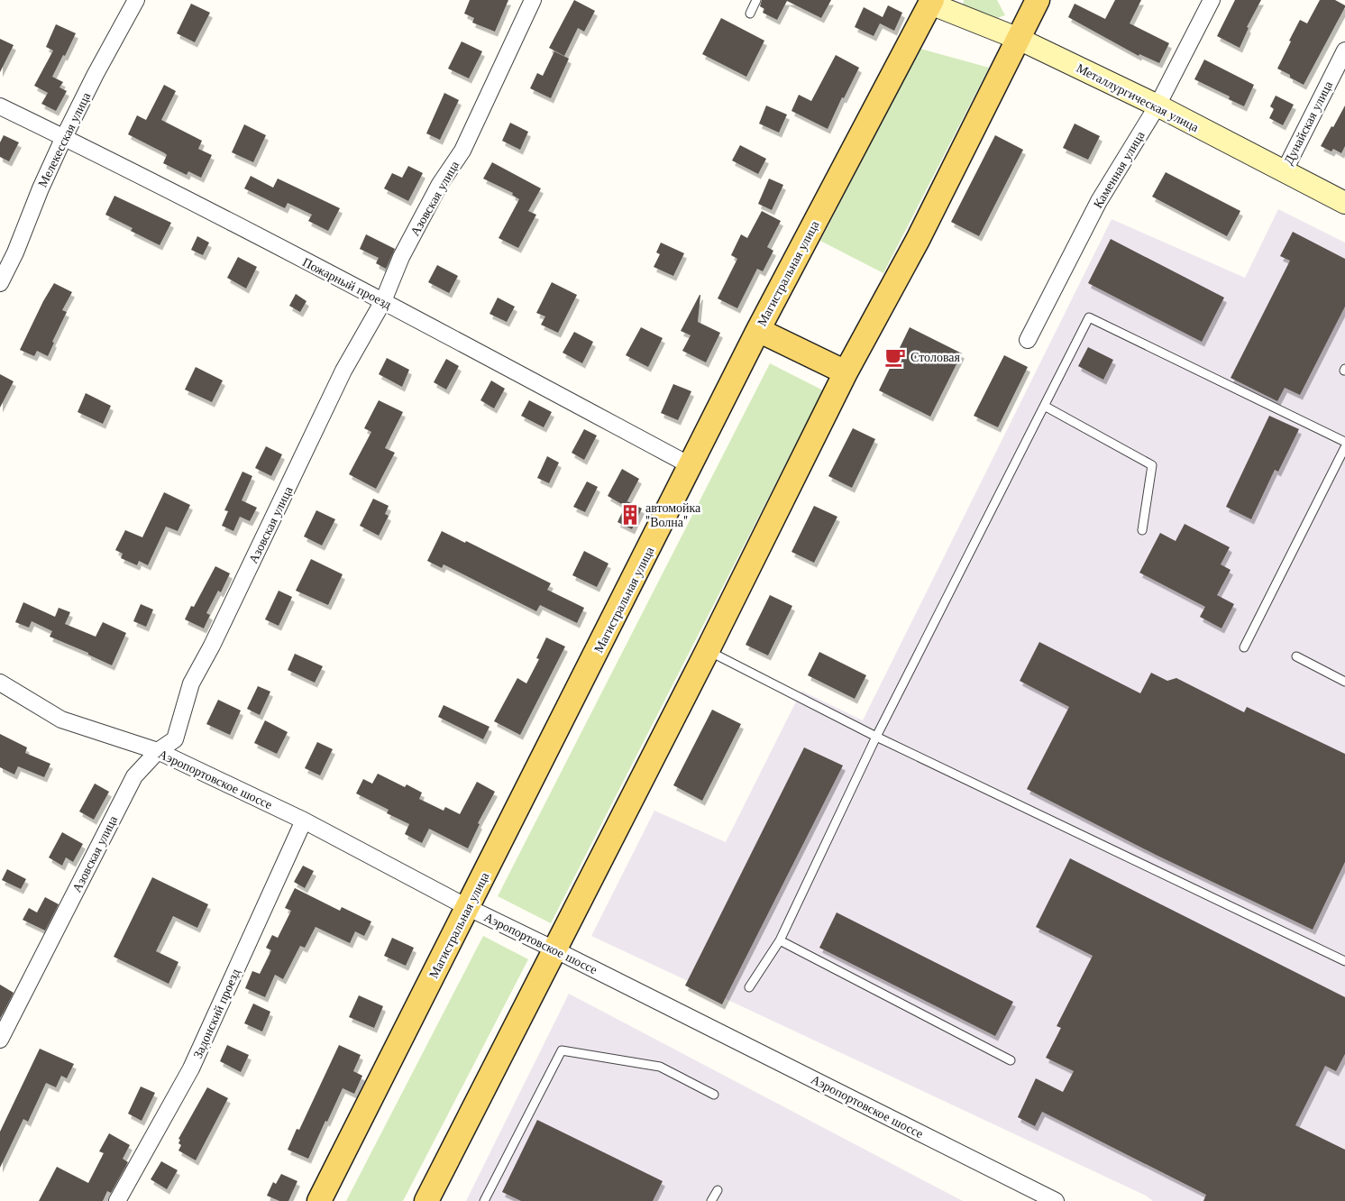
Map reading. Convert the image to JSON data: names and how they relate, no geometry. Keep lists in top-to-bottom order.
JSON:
{
  "streets": {
    "main road": ["Магистральная улица"],
    "street": [
      "Металлургическая улица",
      "Дунайская улица",
      "Мелекесская улица",
      "Каменная улица",
      "Азовская улица",
      "Пожарный проезд",
      "Аэропортовское шоссе",
      "Задонский проезд"
    ]
  },
  "crossings": [
    ["Металлургическая улица", "Дунайская улица"],
    ["Металлургическая улица", "Каменная улица"],
    ["Металлургическая улица", "Магистральная улица"],
    ["Мелекесская улица", "Пожарный проезд"],
    ["Азовская улица", "Пожарный проезд"],
    ["Азовская улица", "Аэропортовское шоссе"],
    ["Магистральная улица", "Пожарный проезд"],
    ["Магистральная улица", "Аэропортовское шоссе"],
    ["Аэропортовское шоссе", "Задонский проезд"]
  ],
  "places": {
    "cafe": ["Столовая"],
    "building": ["автомойка \"Волна\""]
  }
}
